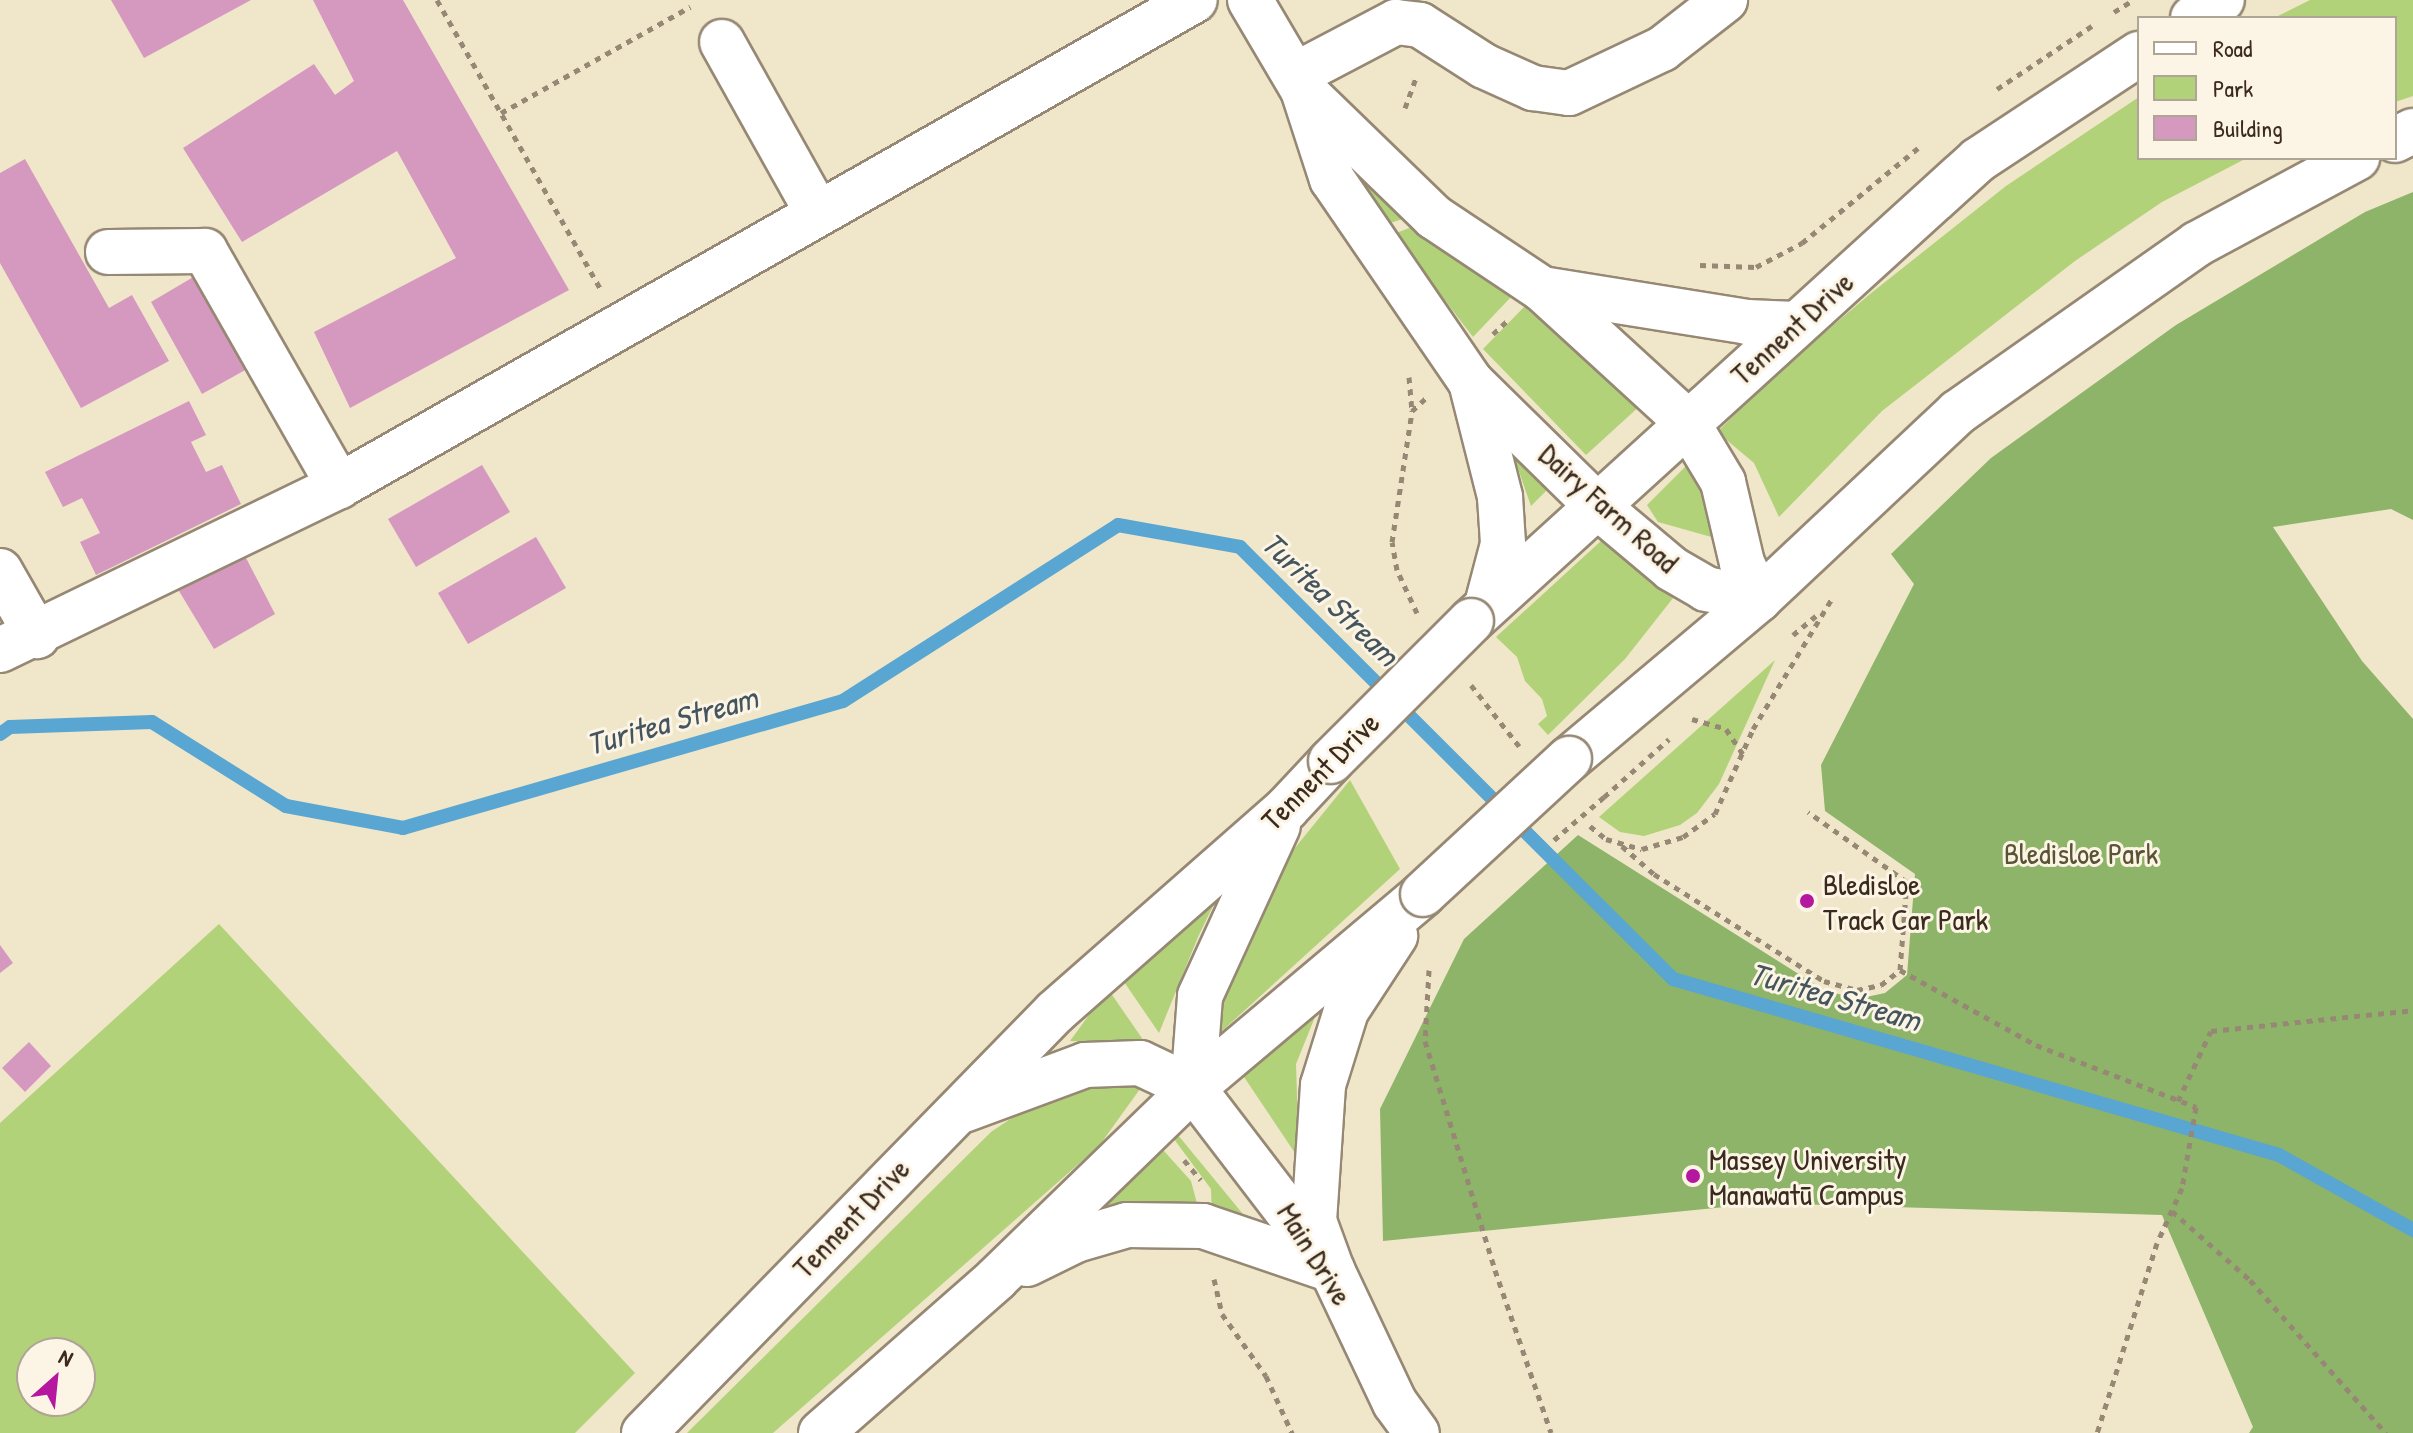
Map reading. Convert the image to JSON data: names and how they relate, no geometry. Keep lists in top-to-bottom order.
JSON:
{
  "streets": {
    "main road": ["Tennent Drive", "Dairy Farm Road", "Main Drive"]
  },
  "crossings": [
    ["Tennent Drive", "Dairy Farm Road"]
  ],
  "water": ["Turitea Stream"],
  "parks": ["Bledisloe Park"],
  "places": ["Bledisloe Track Car Park", "Massey University Manawatū Campus"],
  "legend": ["Road", "Park", "Building"],
  "north": "top right"
}
